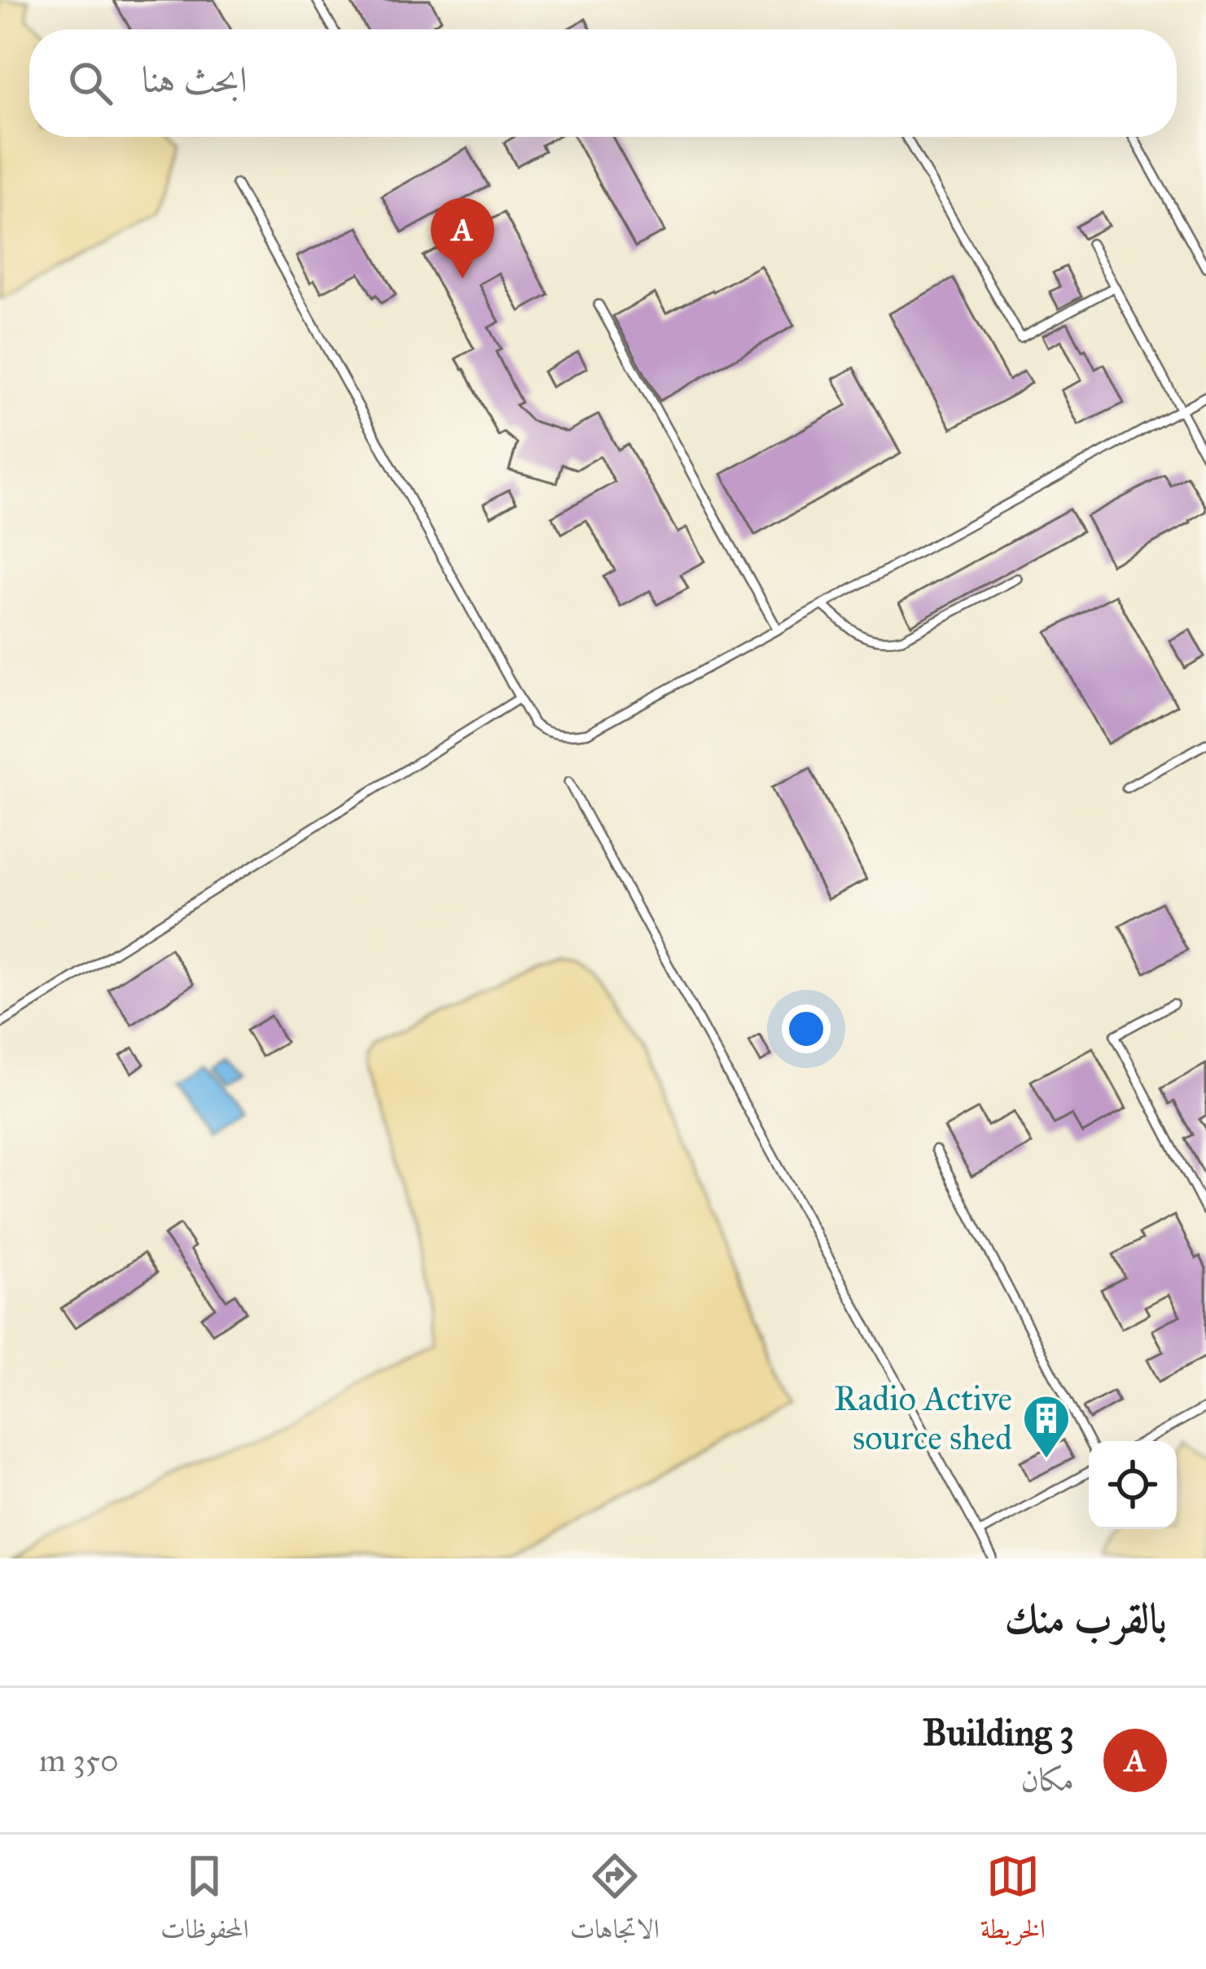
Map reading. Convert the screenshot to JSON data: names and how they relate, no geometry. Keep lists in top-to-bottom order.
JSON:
{
  "places": {
    "building": ["Radio Active source shed"]
  },
  "page": {
    "search": "ابحث هنا",
    "pins": "A",
    "heading": "بالقرب منك",
    "list": [
      {
        "mark": "A",
        "name": "Building 3",
        "note": "مكان",
        "value": "350 m"
      }
    ],
    "nav": ["الخريطة", "الاتجاهات", "المحفوظات"]
  }
}
